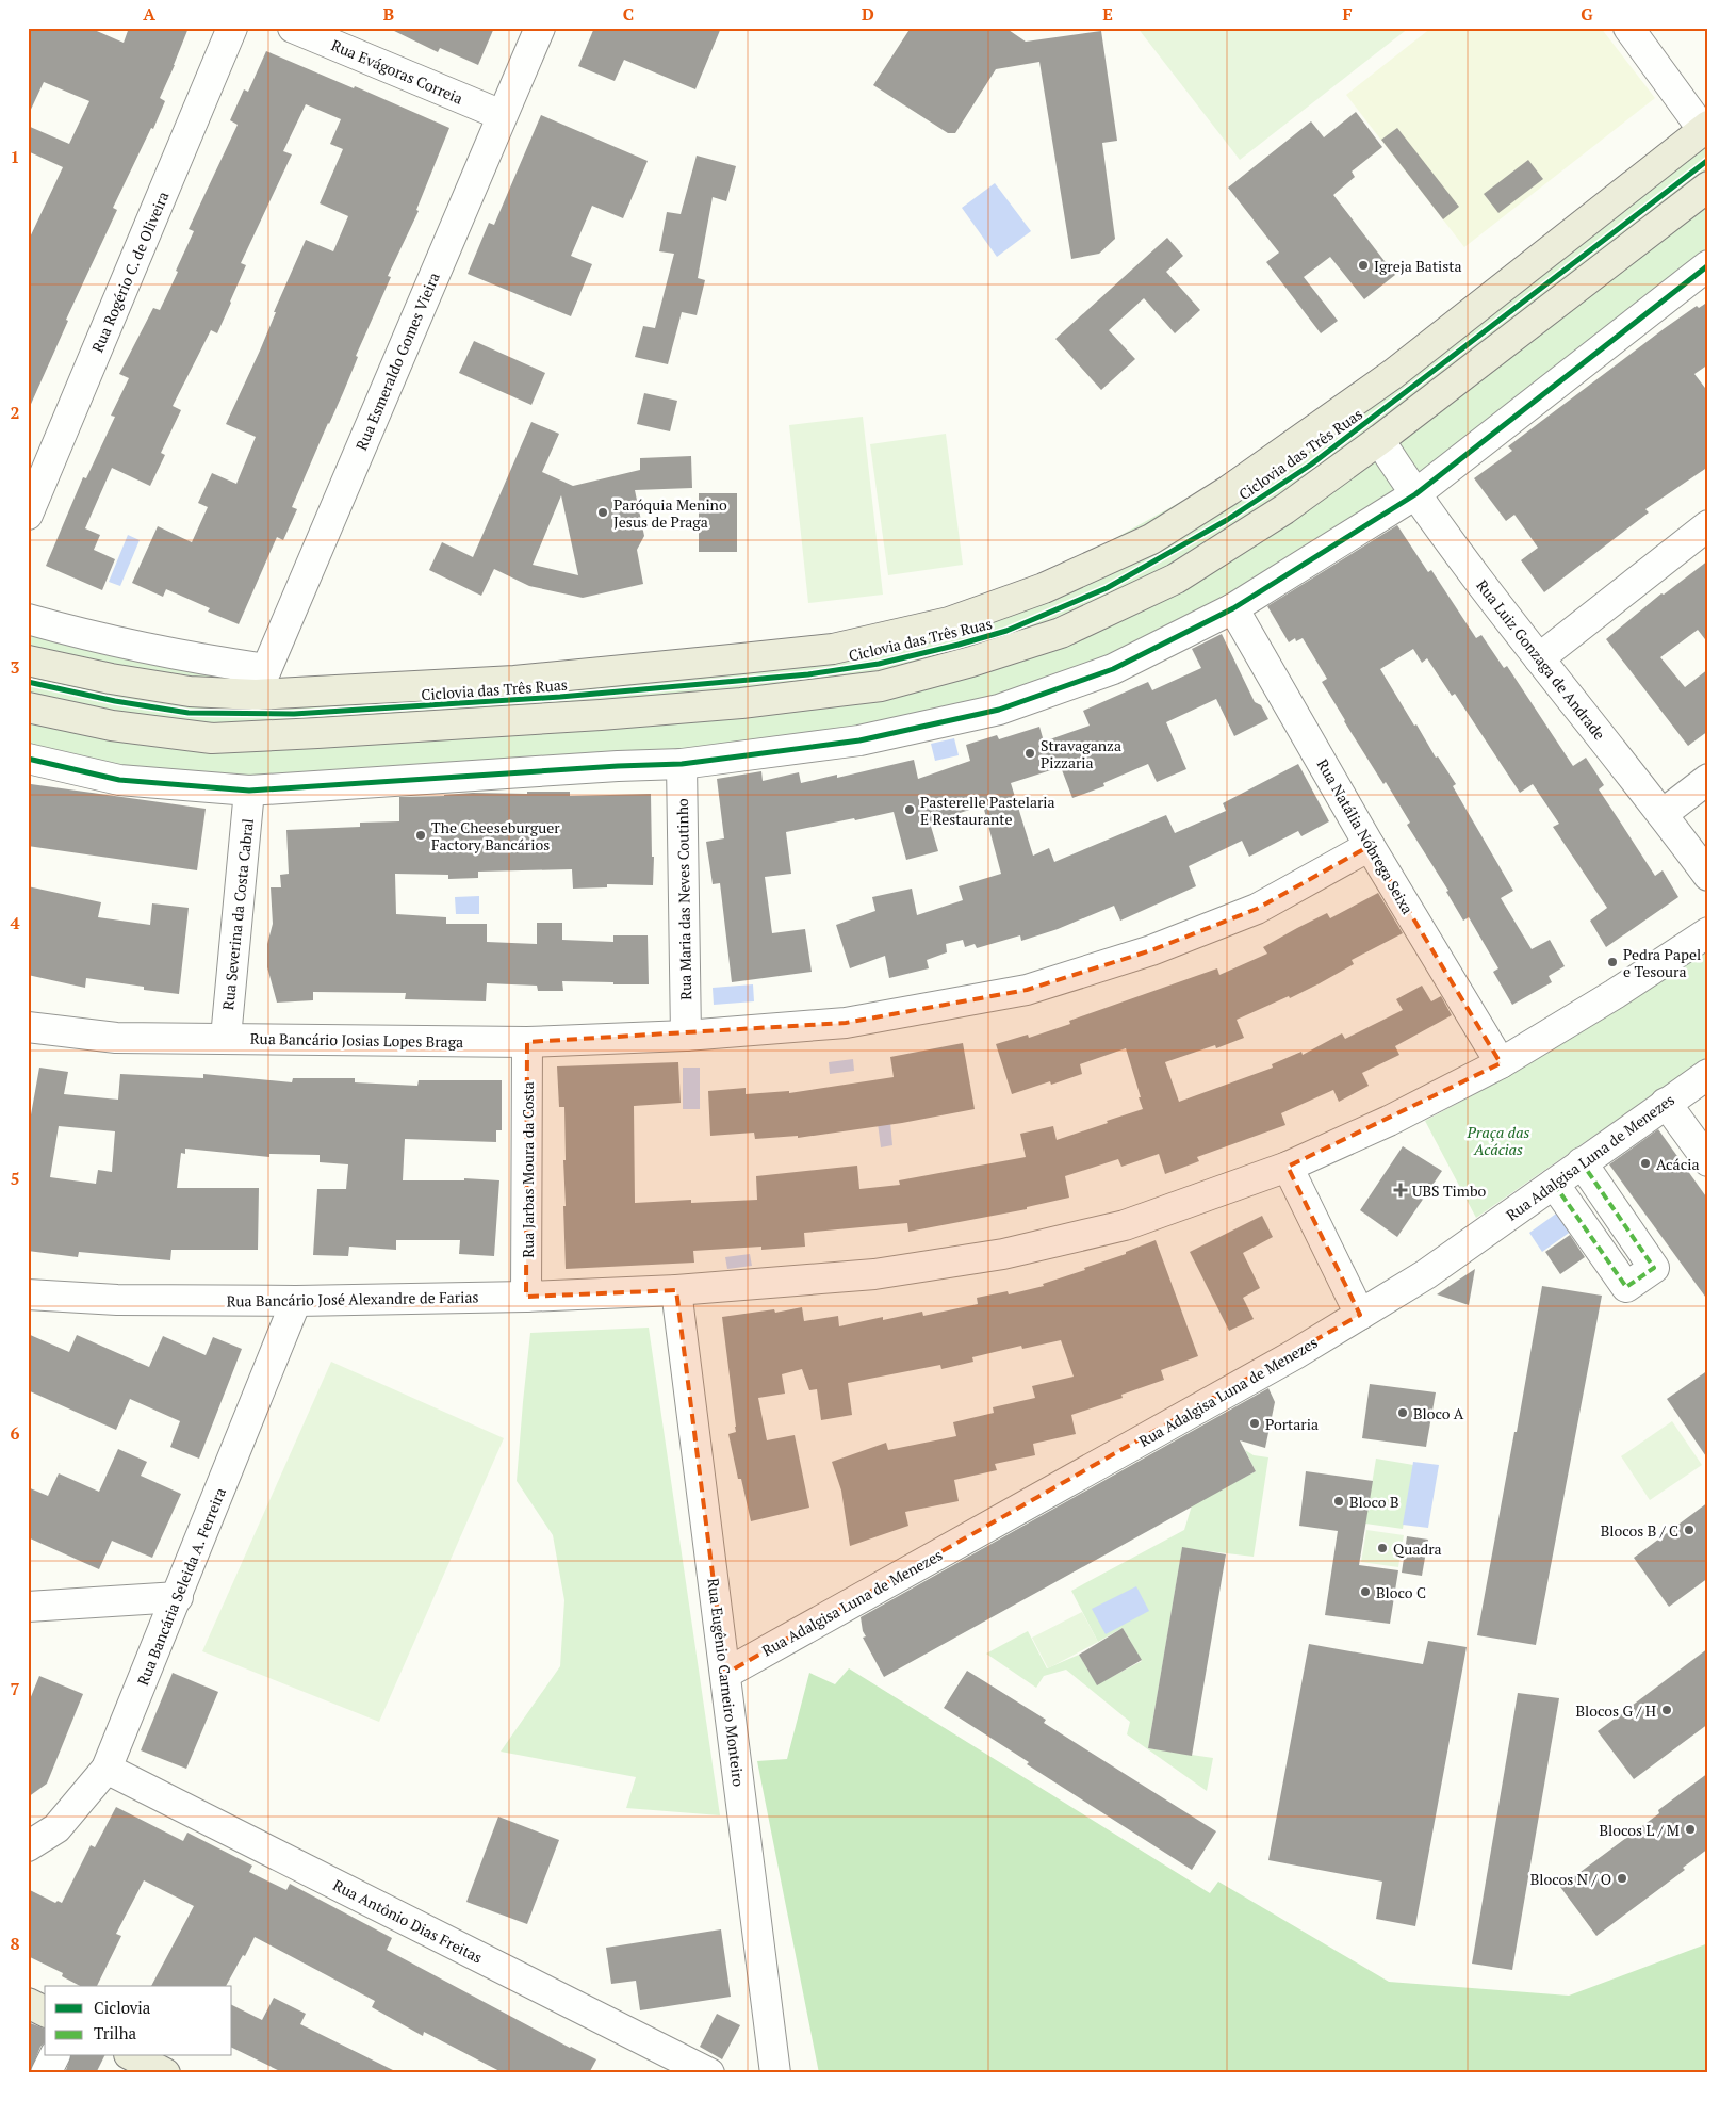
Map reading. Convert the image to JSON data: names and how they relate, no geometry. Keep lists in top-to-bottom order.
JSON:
{
  "streets": {
    "street": [
      "Rua Evágoras Correia",
      "Rua Rogério C. de Oliveira",
      "Rua Esmeraldo Gomes Vieira",
      "Rua Luiz Gonzaga de Andrade",
      "Rua Natália Nóbrega Seixa",
      "Rua Maria das Neves Coutinho",
      "Rua Severina da Costa Cabral",
      "Rua Bancário Josias Lopes Braga",
      "Rua Adalgisa Luna de Menezes",
      "Rua Jarbas Moura da Costa",
      "Rua Bancário José Alexandre de Farias",
      "Rua Bancária Seleida A. Ferreira",
      "Rua Eugênio Carneiro Monteiro",
      "Rua Antônio Dias Freitas"
    ],
    "cycle path": ["Ciclovia das Três Ruas"]
  },
  "crossings": [
    ["Rua Evágoras Correia", "Rua Esmeraldo Gomes Vieira"],
    ["Rua Natália Nóbrega Seixa", "Rua Bancário Josias Lopes Braga"],
    ["Rua Natália Nóbrega Seixa", "Rua Bancário José Alexandre de Farias"],
    ["Rua Maria das Neves Coutinho", "Rua Bancário Josias Lopes Braga"],
    ["Rua Severina da Costa Cabral", "Rua Bancário Josias Lopes Braga"],
    ["Rua Bancário Josias Lopes Braga", "Rua Jarbas Moura da Costa"],
    ["Rua Adalgisa Luna de Menezes", "Rua Eugênio Carneiro Monteiro"],
    ["Rua Jarbas Moura da Costa", "Rua Bancário José Alexandre de Farias"],
    ["Rua Bancário José Alexandre de Farias", "Rua Bancária Seleida A. Ferreira"],
    ["Rua Bancário José Alexandre de Farias", "Rua Eugênio Carneiro Monteiro"],
    ["Rua Bancária Seleida A. Ferreira", "Rua Antônio Dias Freitas"]
  ],
  "parks": ["Praça das Acácias"],
  "places": {
    "other": [
      "Igreja Batista",
      "Paróquia Menino Jesus de Praga",
      "Stravaganza Pizzaria",
      "Pasterelle Pastelaria E Restaurante",
      "The Cheeseburguer Factory Bancários",
      "Pedra Papel e Tesoura",
      "Acácia",
      "Bloco A",
      "Portaria",
      "Bloco B",
      "Blocos B / C",
      "Quadra",
      "Bloco C",
      "Blocos G / H",
      "Blocos L / M",
      "Blocos N / O"
    ],
    "health": ["UBS Timbo"]
  },
  "legend": ["Ciclovia", "Trilha"],
  "grid": {
    "columns": [
      "A",
      "B",
      "C",
      "D",
      "E",
      "F",
      "G"
    ],
    "rows": [
      "1",
      "2",
      "3",
      "4",
      "5",
      "6",
      "7",
      "8"
    ]
  }
}
